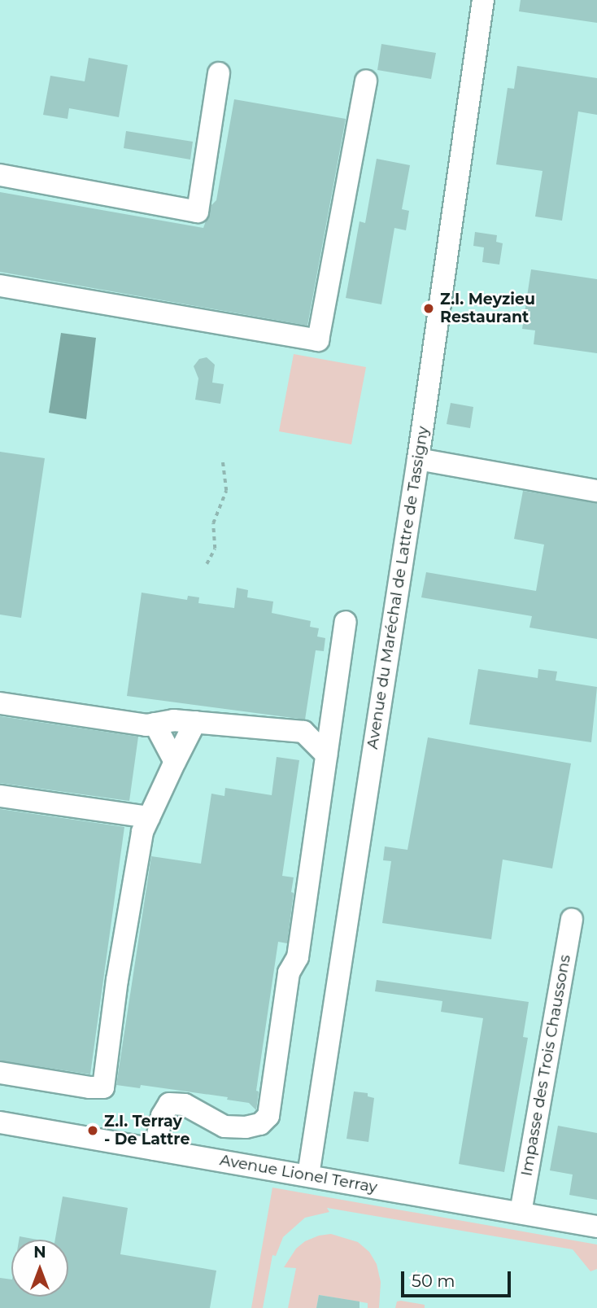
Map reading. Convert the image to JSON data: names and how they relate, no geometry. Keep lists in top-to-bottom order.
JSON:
{
  "streets": {
    "street": ["Avenue du Maréchal de Lattre de Tassigny", "Impasse des Trois Chaussons", "Avenue Lionel Terray"]
  },
  "crossings": [
    ["Avenue du Maréchal de Lattre de Tassigny", "Avenue Lionel Terray"],
    ["Impasse des Trois Chaussons", "Avenue Lionel Terray"]
  ],
  "places": ["Z.I. Meyzieu Restaurant", "Z.I. Terray - De Lattre"],
  "scale_bar": "50 m",
  "north": "top"
}
